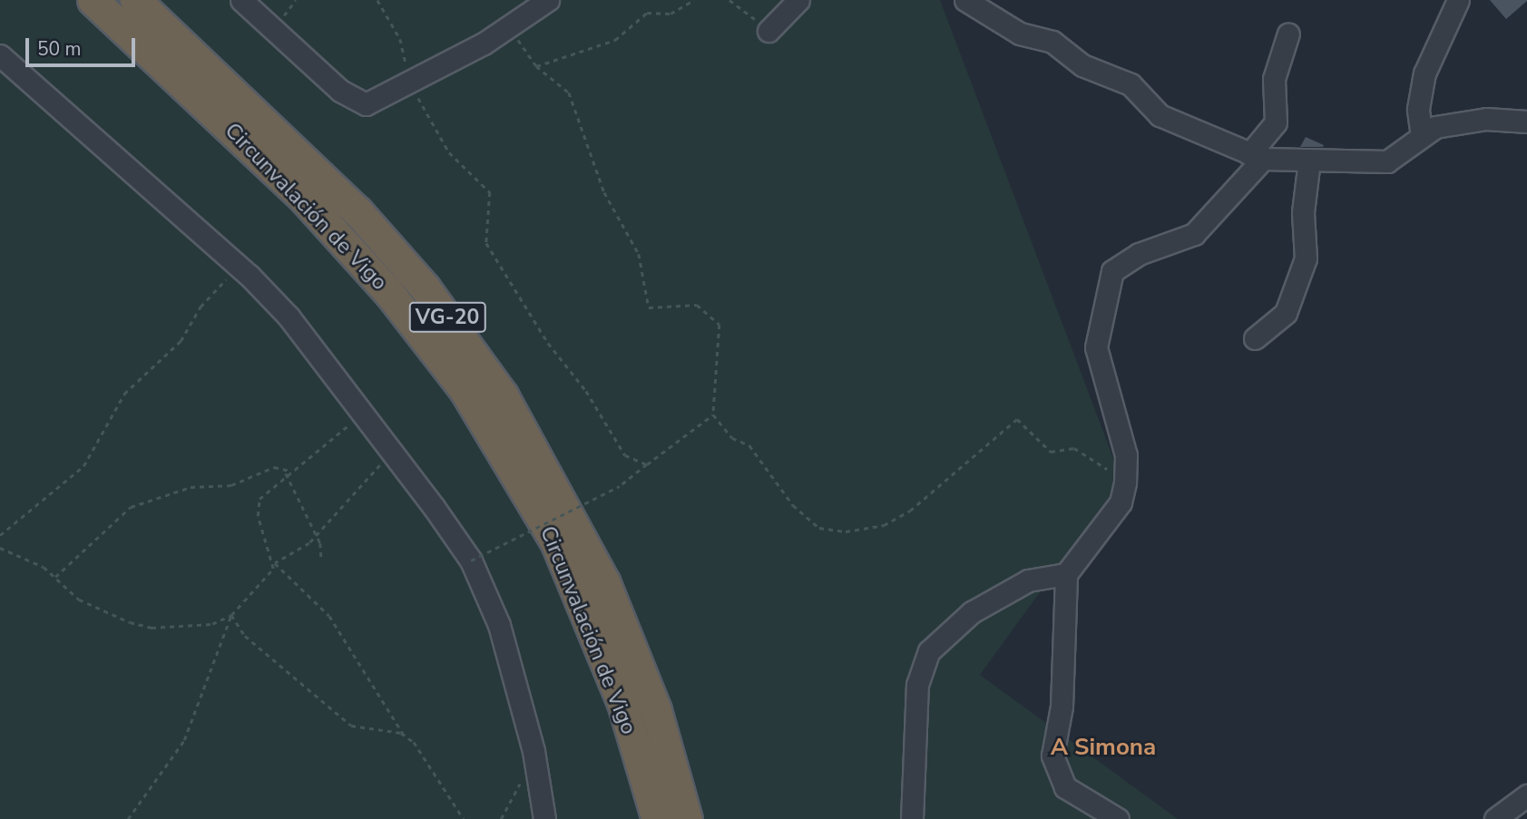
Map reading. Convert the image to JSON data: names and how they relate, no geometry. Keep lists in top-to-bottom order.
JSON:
{
  "streets": {
    "highway": ["Circunvalación de Vigo", "VG-20"]
  },
  "districts": ["A Simona"],
  "scale_bar": "50 m"
}
